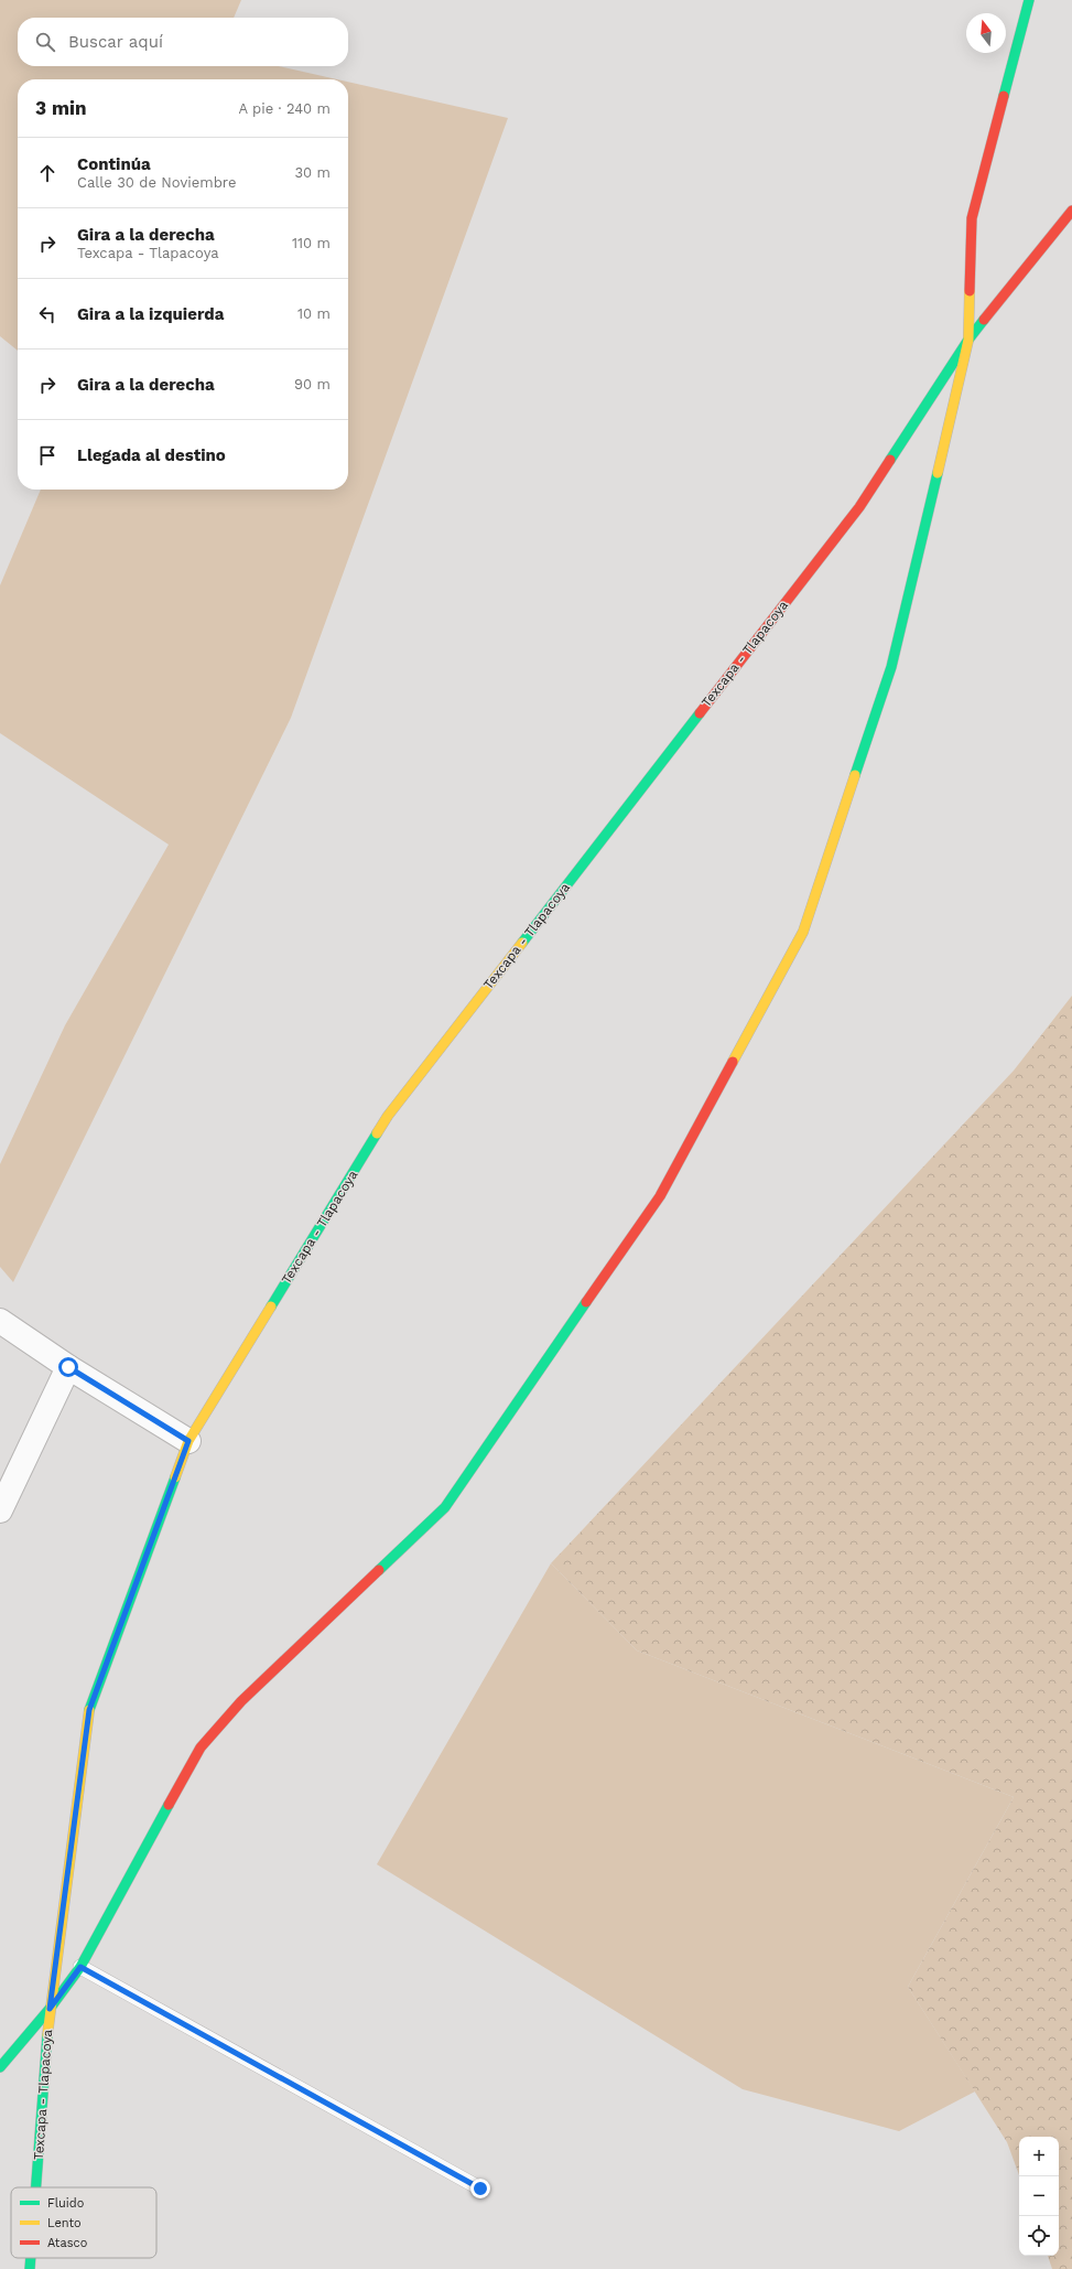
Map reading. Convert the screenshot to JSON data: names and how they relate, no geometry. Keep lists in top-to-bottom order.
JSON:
{
  "streets": {
    "street": ["Texcapa - Tlapacoya"]
  },
  "legend": ["Fluido", "Lento", "Atasco"],
  "north": "top",
  "page": {
    "search": "Buscar aquí",
    "heading": ["3 min", "A pie · 240 m"],
    "list": [
      ["Continúa", "Calle 30 de Noviembre", "30 m"],
      ["Gira a la derecha", "Texcapa - Tlapacoya", "110 m"],
      ["Gira a la izquierda", "10 m"],
      ["Gira a la derecha", "90 m"],
      "Llegada al destino"
    ],
    "map_buttons": ["+", "−"]
  }
}
